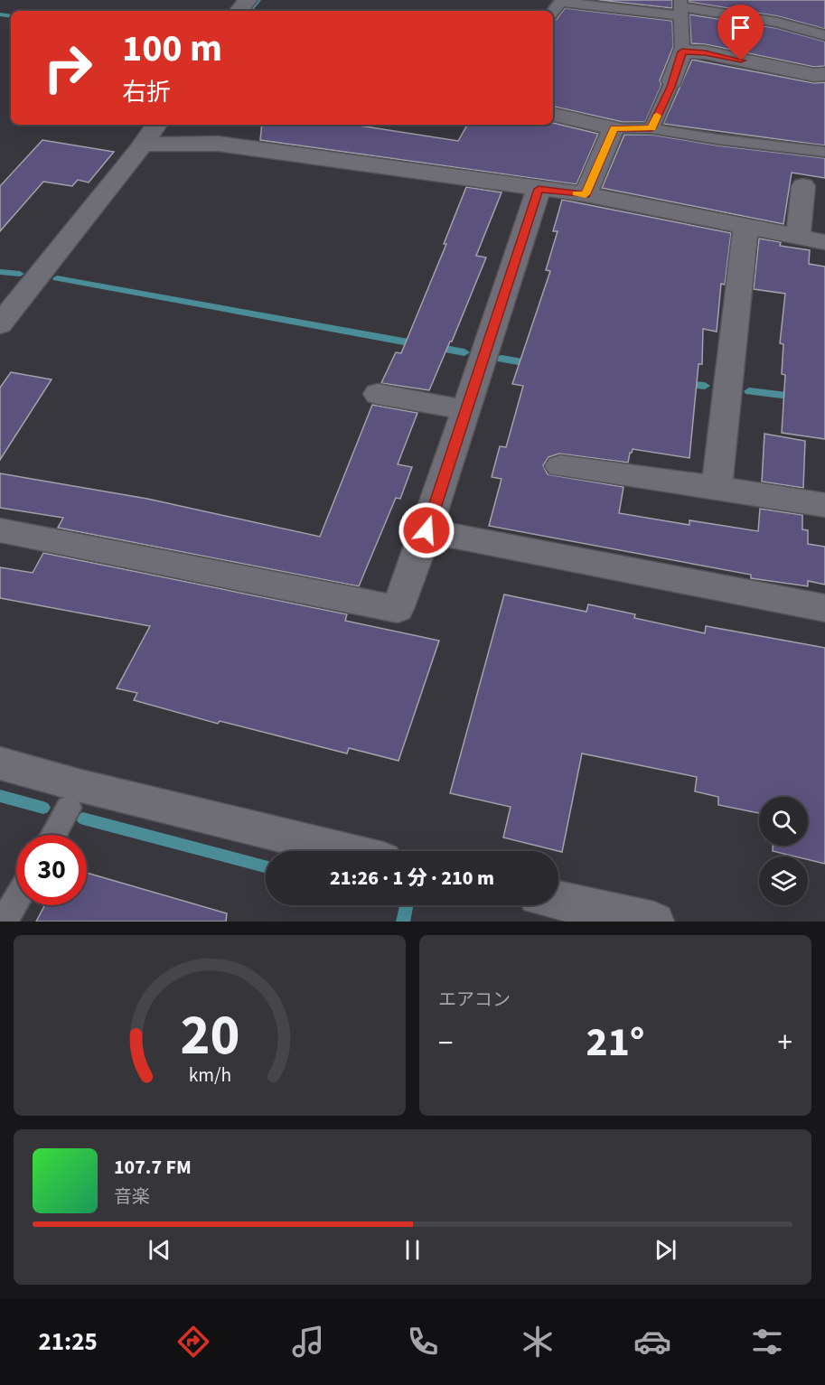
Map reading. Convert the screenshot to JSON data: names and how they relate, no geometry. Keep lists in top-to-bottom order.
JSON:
{
  "page": {
    "turn": ["100 m", "右折"],
    "limit": "30",
    "trip": "21:26 · 1 分 · 210 m",
    "tile": "エアコン",
    "heat": ["−", "21°", "+"],
    "song": ["107.7 FM", "音楽"],
    "tabs": "21:25",
    "gauge": ["20", "km/h"]
  }
}
